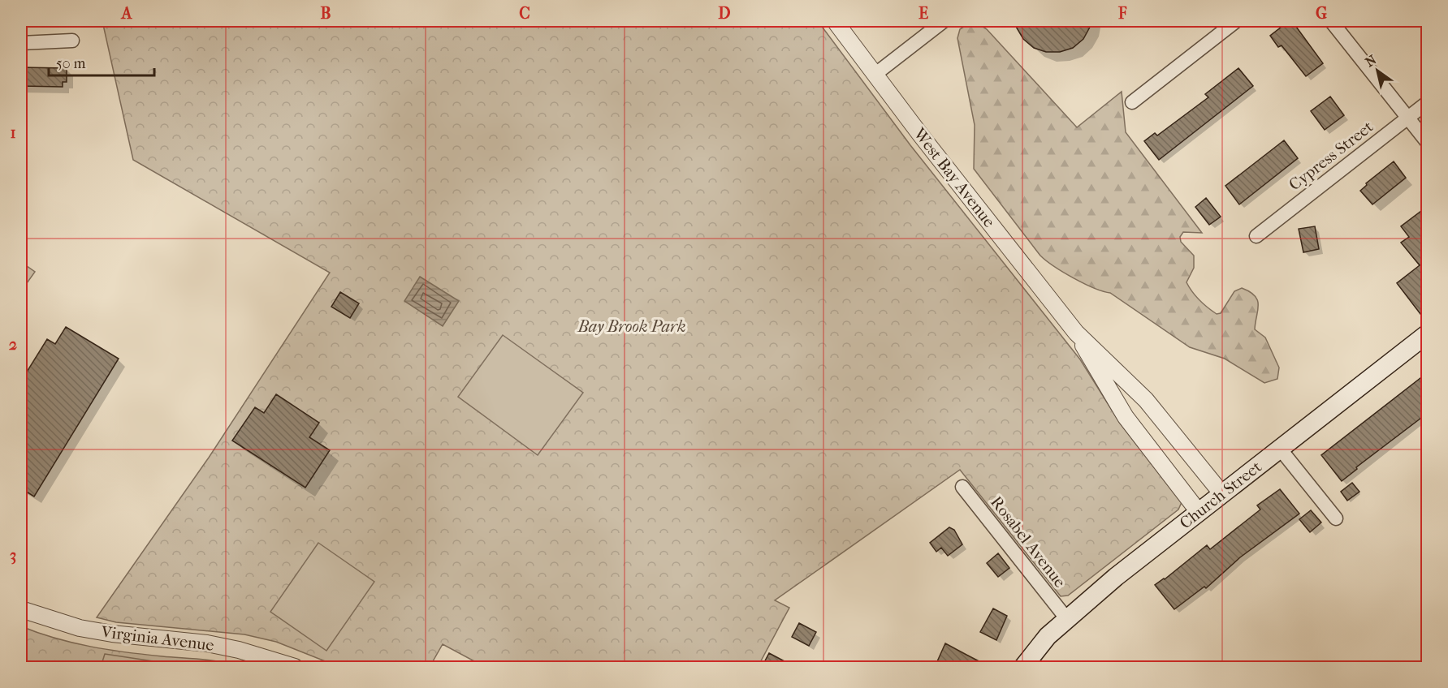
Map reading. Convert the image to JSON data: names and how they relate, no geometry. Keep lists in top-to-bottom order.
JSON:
{
  "streets": {
    "main road": ["Church Street"],
    "street": [
      "Cypress Street",
      "West Bay Avenue",
      "Rosabel Avenue",
      "Virginia Avenue"
    ]
  },
  "crossings": [
    ["West Bay Avenue", "Church Street"],
    ["Church Street", "Rosabel Avenue"]
  ],
  "parks": ["Bay Brook Park"],
  "scale_bar": "50 m",
  "north": "top left",
  "grid": {
    "columns": [
      "A",
      "B",
      "C",
      "D",
      "E",
      "F",
      "G"
    ],
    "rows": ["1", "2", "3"]
  }
}
